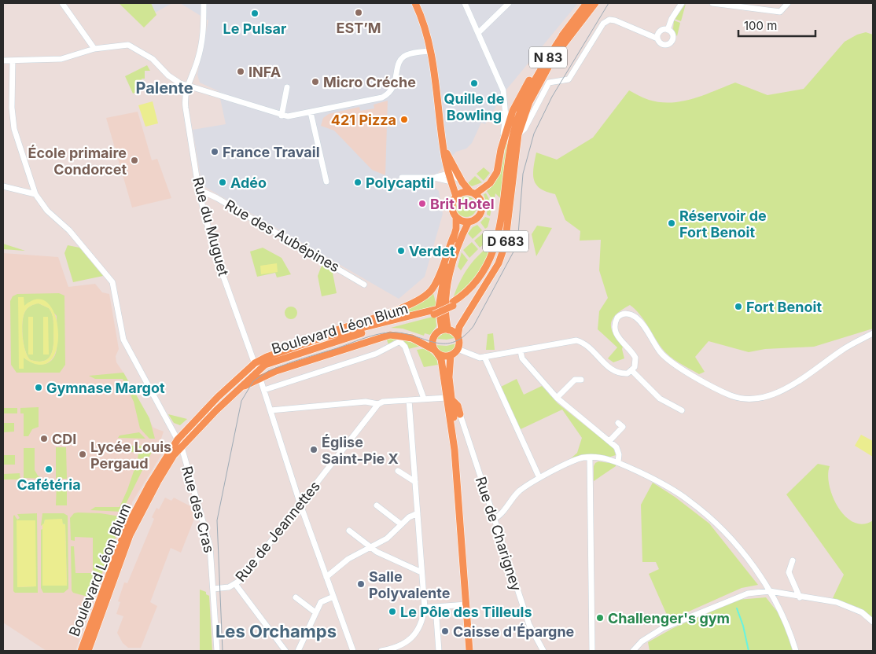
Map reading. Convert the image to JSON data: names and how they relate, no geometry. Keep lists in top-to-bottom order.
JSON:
{
  "streets": {
    "main road": ["N 83", "D 683", "Boulevard Léon Blum"],
    "street": [
      "Rue du Muguet",
      "Rue des Aubépines",
      "Rue des Cras",
      "Rue de Jeannettes",
      "Rue de Charigney"
    ]
  },
  "crossings": [
    ["Rue du Muguet", "Rue des Aubépines"],
    ["Rue du Muguet", "Boulevard Léon Blum"],
    ["Rue du Muguet", "Rue de Jeannettes"],
    ["Boulevard Léon Blum", "Rue des Cras"],
    ["Rue des Cras", "Rue de Jeannettes"]
  ],
  "districts": ["Palente", "Les Orchamps"],
  "places": [
    "EST’M",
    "Le Pulsar",
    "INFA",
    "Micro Créche",
    "Quille de Bowling",
    "421 Pizza",
    "France Travail",
    "École primaire Condorcet",
    "Adéo",
    "Polycaptil",
    "Brit Hotel",
    "Réservoir de Fort Benoit",
    "Verdet",
    "Fort Benoit",
    "Gymnase Margot",
    "CDI",
    "Église Saint-Pie X",
    "Lycée Louis Pergaud",
    "Cafétéria",
    "Salle Polyvalente",
    "Le Pôle des Tilleuls",
    "Challenger's gym",
    "Caisse d'Épargne"
  ],
  "scale_bar": "100 m"
}
